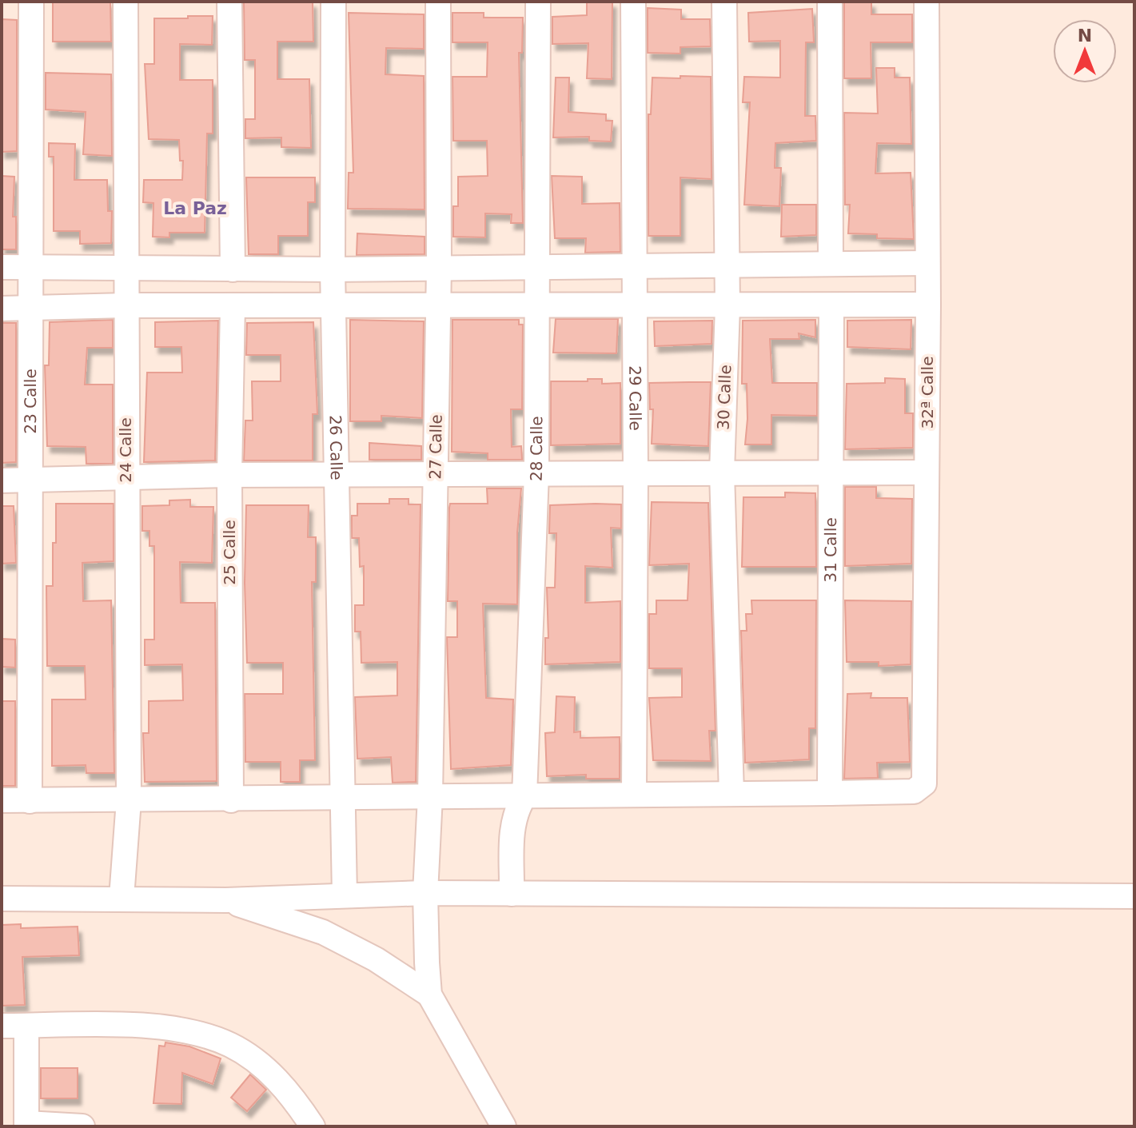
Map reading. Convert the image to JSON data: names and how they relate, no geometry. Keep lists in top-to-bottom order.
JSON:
{
  "streets": {
    "street": [
      "32ª Calle",
      "29 Calle",
      "30 Calle",
      "23 Calle",
      "27 Calle",
      "26 Calle",
      "28 Calle",
      "24 Calle",
      "31 Calle",
      "25 Calle"
    ]
  },
  "crossings": [
    ["32ª Calle", "31 Calle"]
  ],
  "districts": ["La Paz"],
  "north": "top"
}
